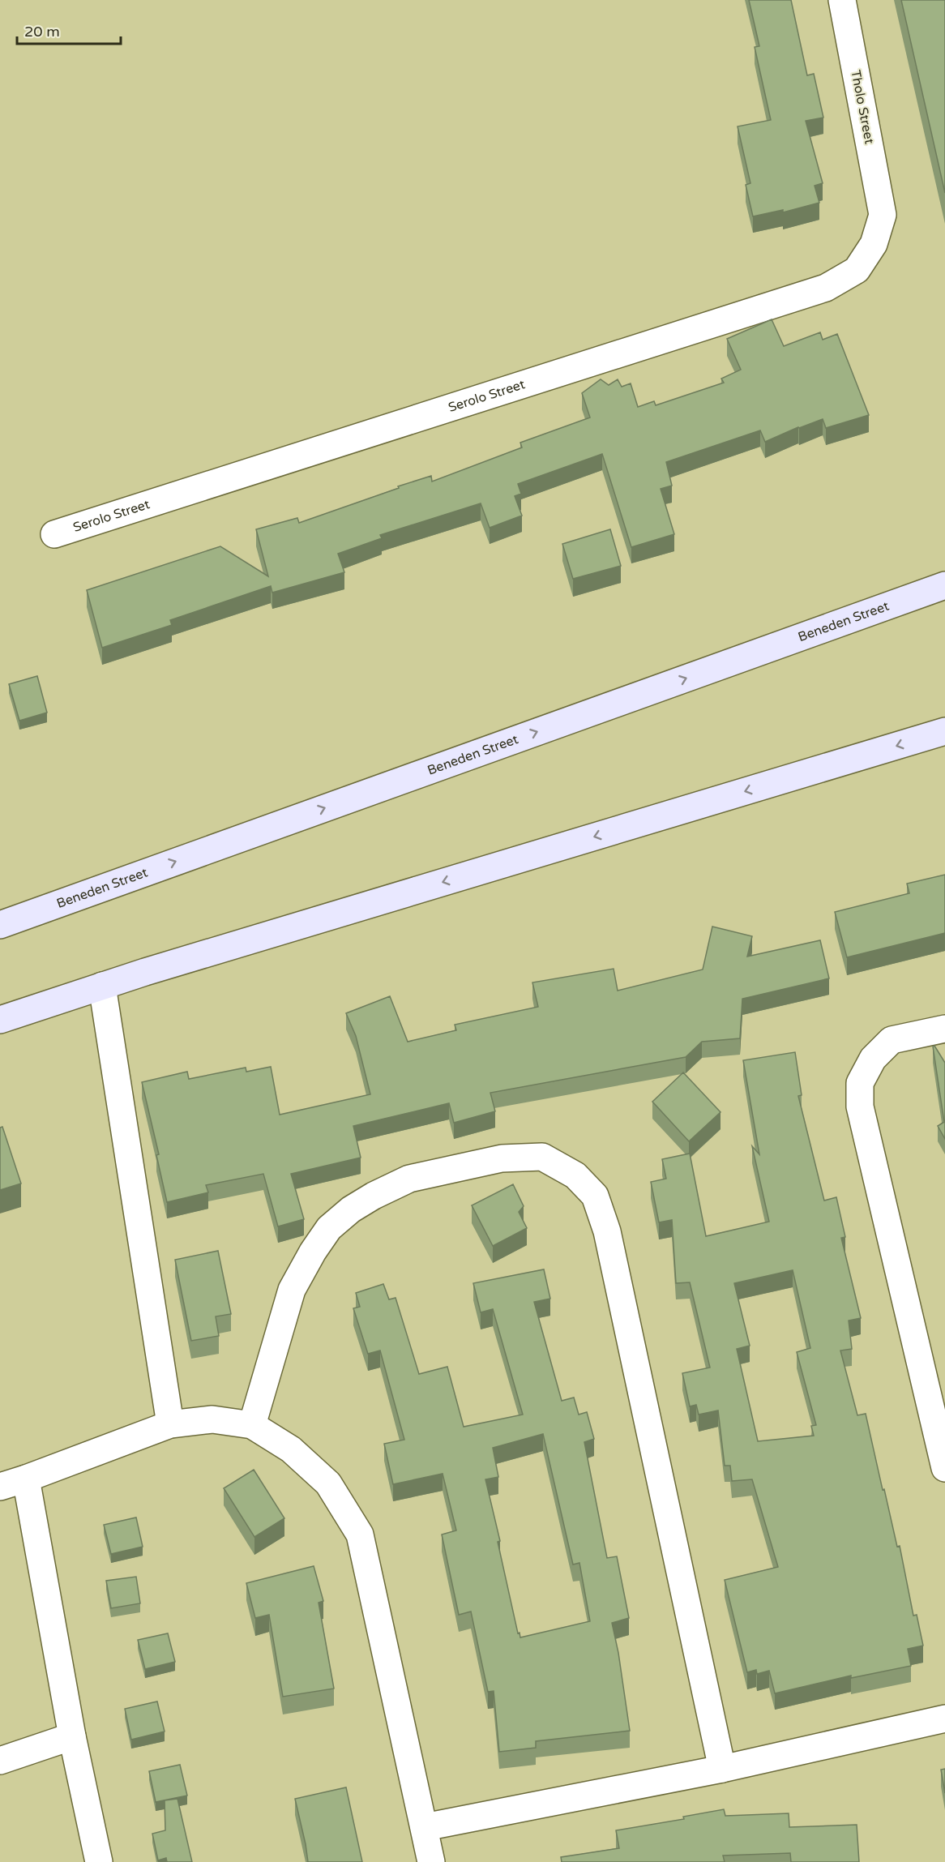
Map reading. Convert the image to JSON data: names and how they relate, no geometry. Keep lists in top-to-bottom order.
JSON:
{
  "streets": {
    "main road": ["Beneden Street"],
    "street": ["Tholo Street", "Serolo Street"]
  },
  "crossings": [
    ["Tholo Street", "Serolo Street"]
  ],
  "scale_bar": "20 m"
}
